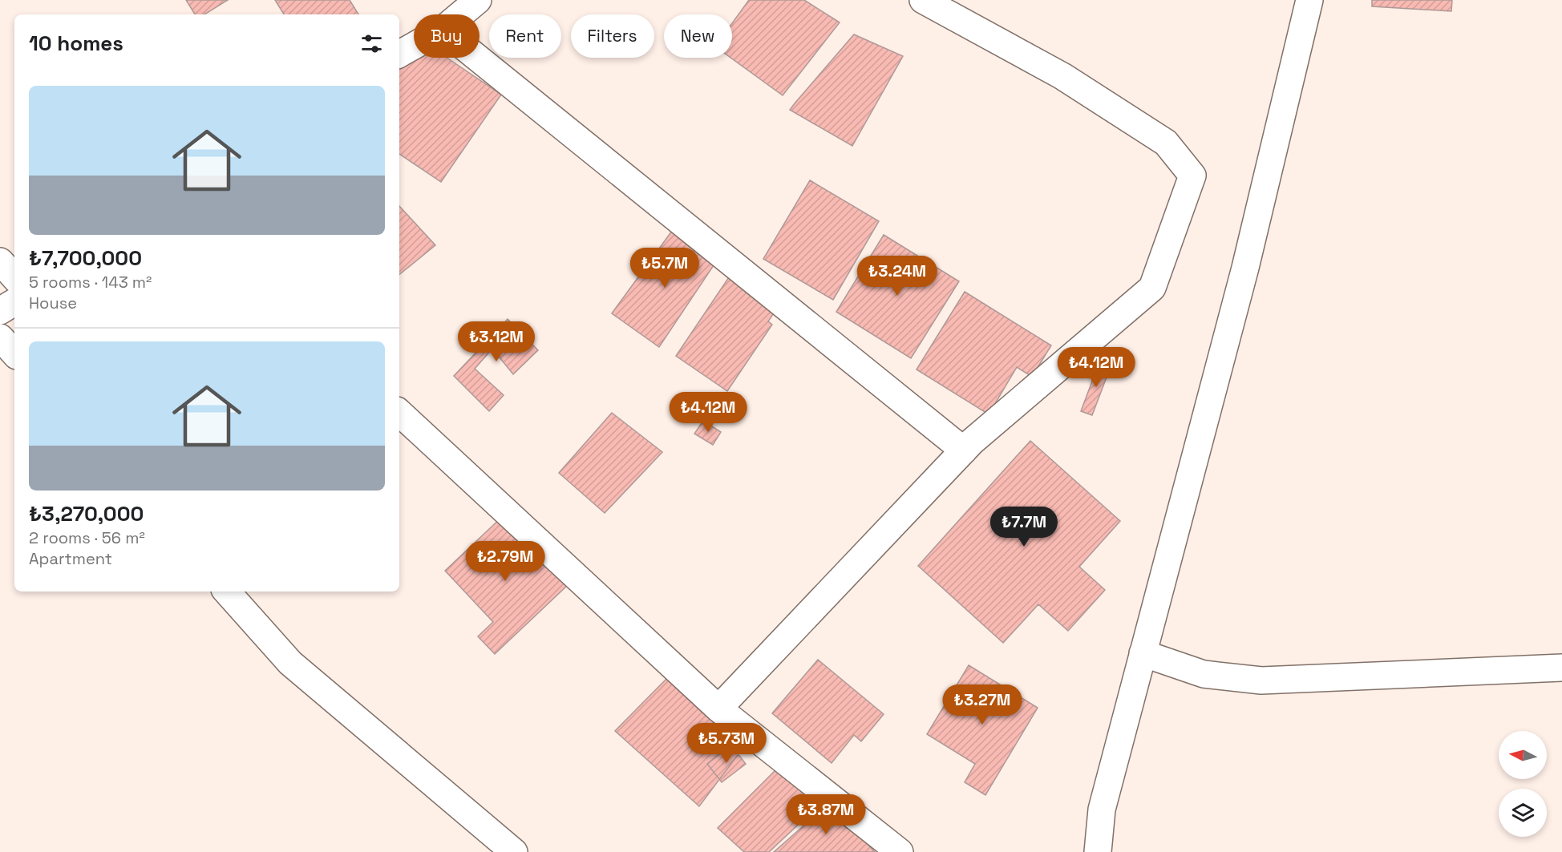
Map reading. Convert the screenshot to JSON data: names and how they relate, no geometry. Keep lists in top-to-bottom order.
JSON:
{
  "north": "left",
  "page": {
    "chip": [
      "Buy",
      "Rent",
      "Filters",
      "New"
    ],
    "heading": "10 homes",
    "list": [
      {
        "name": "₺7,700,000",
        "note": "5 rooms · 143 m² · House"
      },
      {
        "name": "₺3,270,000",
        "note": "2 rooms · 56 m² · Apartment"
      }
    ],
    "price": [
      "₺5.7M",
      "₺3.24M",
      "₺3.12M",
      "₺4.12M",
      "₺4.12M",
      "₺7.7M",
      "₺2.79M",
      "₺3.27M",
      "₺5.73M",
      "₺3.87M"
    ]
  }
}
